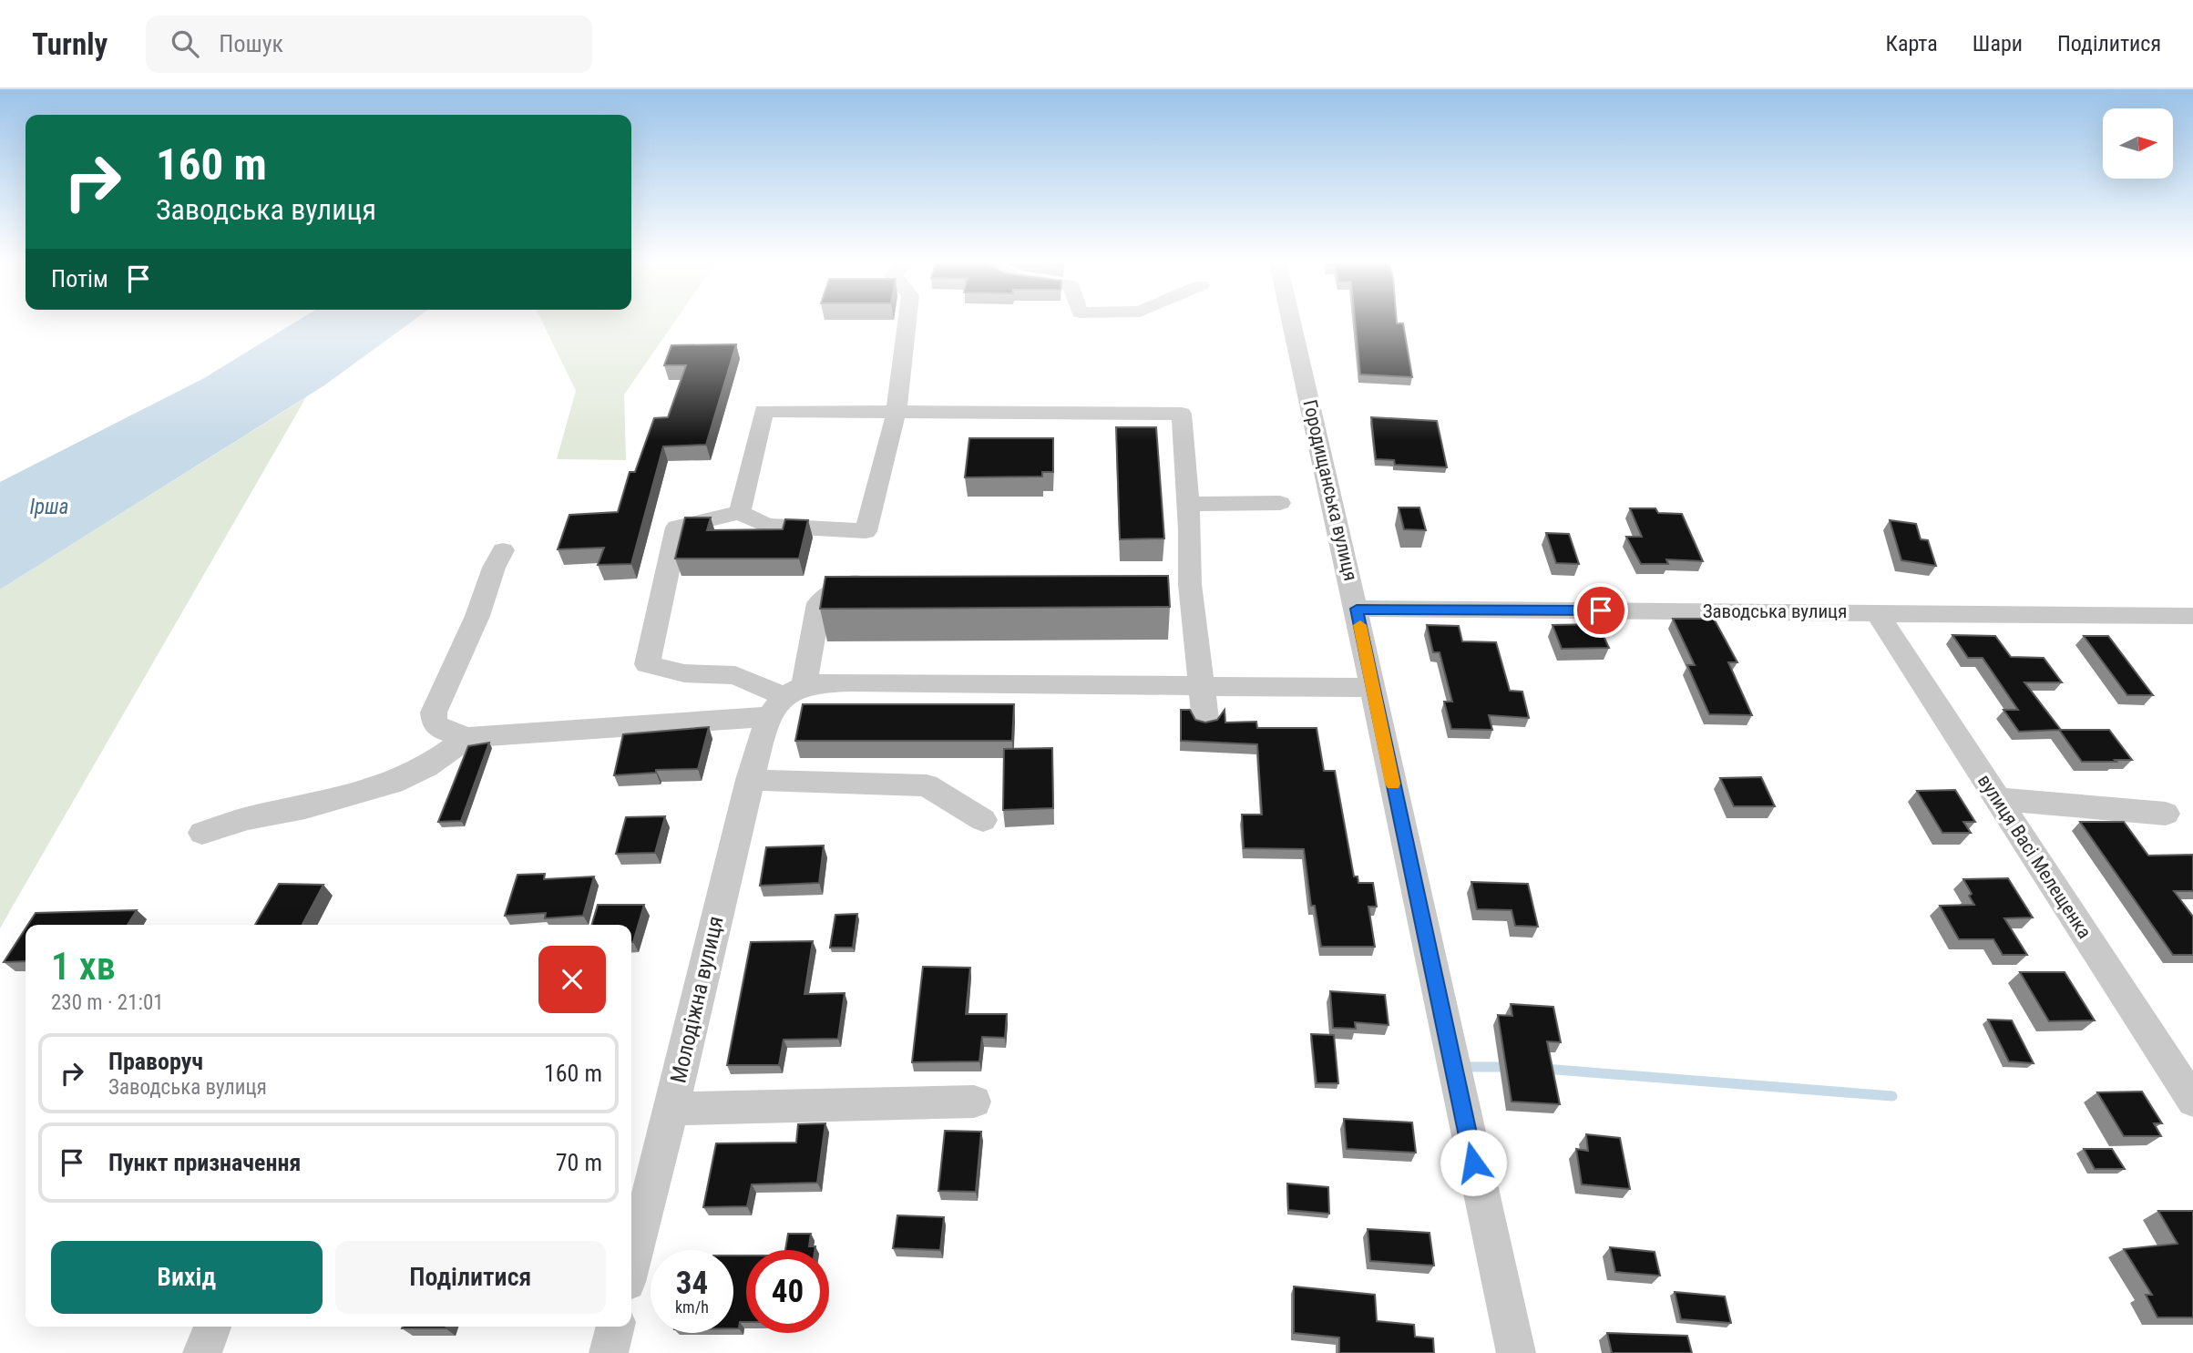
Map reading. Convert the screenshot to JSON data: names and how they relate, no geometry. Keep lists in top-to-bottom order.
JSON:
{
  "streets": {
    "street": [
      "Городищанська вулиця",
      "Заводська вулиця",
      "вулиця Васі Мелещенка",
      "Молодіжна вулиця"
    ]
  },
  "crossings": [
    ["Городищанська вулиця", "Заводська вулиця"],
    ["Заводська вулиця", "вулиця Васі Мелещенка"]
  ],
  "water": ["Ірша"],
  "north": "right",
  "page": {
    "header": "Turnly",
    "search": "Пошук",
    "nav": ["Карта", "Шари", "Поділитися"],
    "turn": ["160 m", "Заводська вулиця"],
    "then": "Потім",
    "heading": ["1 хв", "230 m · 21:01"],
    "list": [
      {
        "name": "Праворуч",
        "note": "Заводська вулиця",
        "value": "160 m"
      },
      {
        "name": "Пункт призначення",
        "value": "70 m"
      }
    ],
    "buttons": ["Вихід", "Поділитися"],
    "speed": "34 km/h",
    "limit": "40"
  }
}
